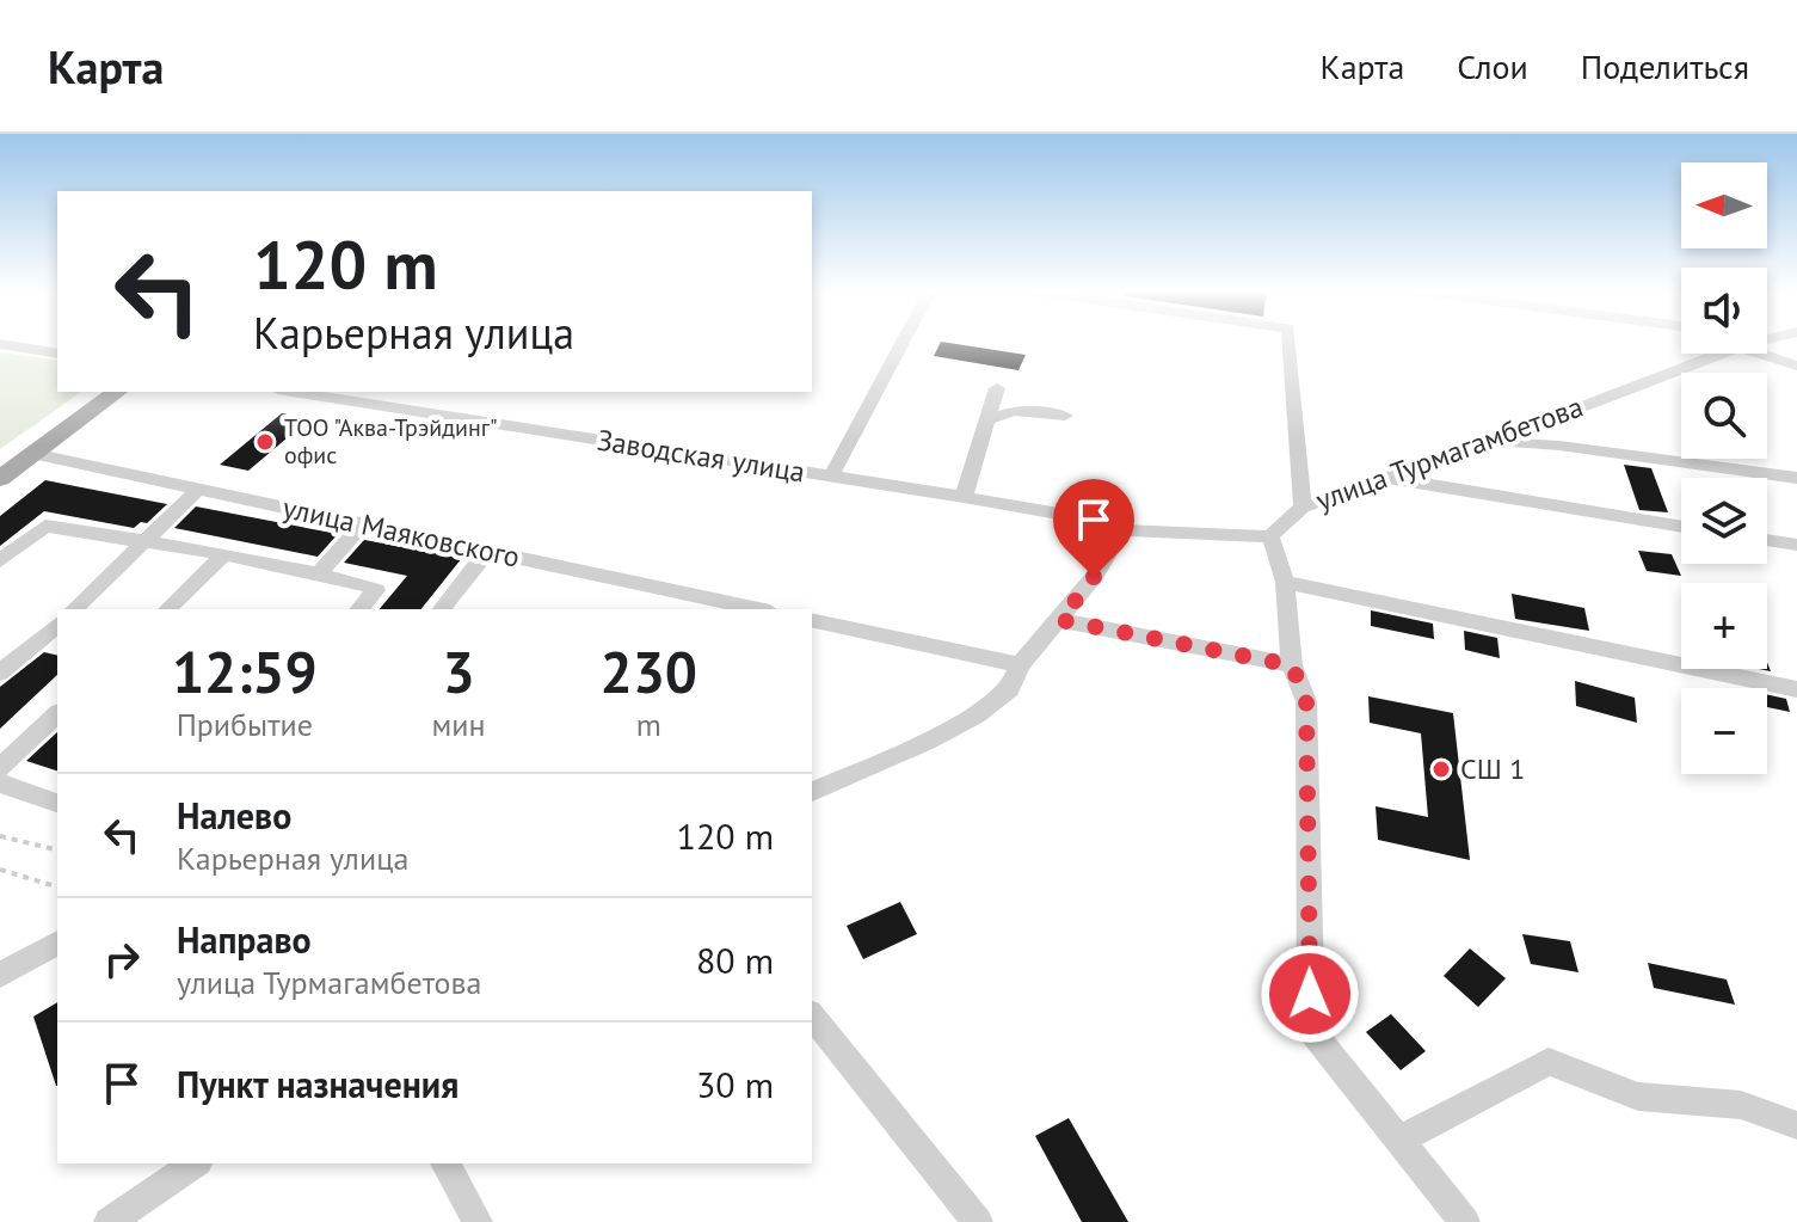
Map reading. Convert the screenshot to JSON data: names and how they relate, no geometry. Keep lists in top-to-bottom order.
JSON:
{
  "streets": {
    "street": ["улица Турмагамбетова", "Заводская улица", "улица Маяковского"]
  },
  "places": ["ТОО \"Аква-Трэйдинг\" офис", "СШ 1"],
  "north": "left",
  "page": {
    "header": "Карта",
    "nav": ["Карта", "Слои", "Поделиться"],
    "map_buttons": ["+", "−"],
    "turn": ["120 m", "Карьерная улица"],
    "eta": [
      "12:59",
      "Прибытие",
      "3",
      "мин",
      "230",
      "m"
    ],
    "list": [
      {
        "name": "Налево",
        "note": "Карьерная улица",
        "value": "120 m"
      },
      {
        "name": "Направо",
        "note": "улица Турмагамбетова",
        "value": "80 m"
      },
      {
        "name": "Пункт назначения",
        "value": "30 m"
      }
    ]
  }
}
